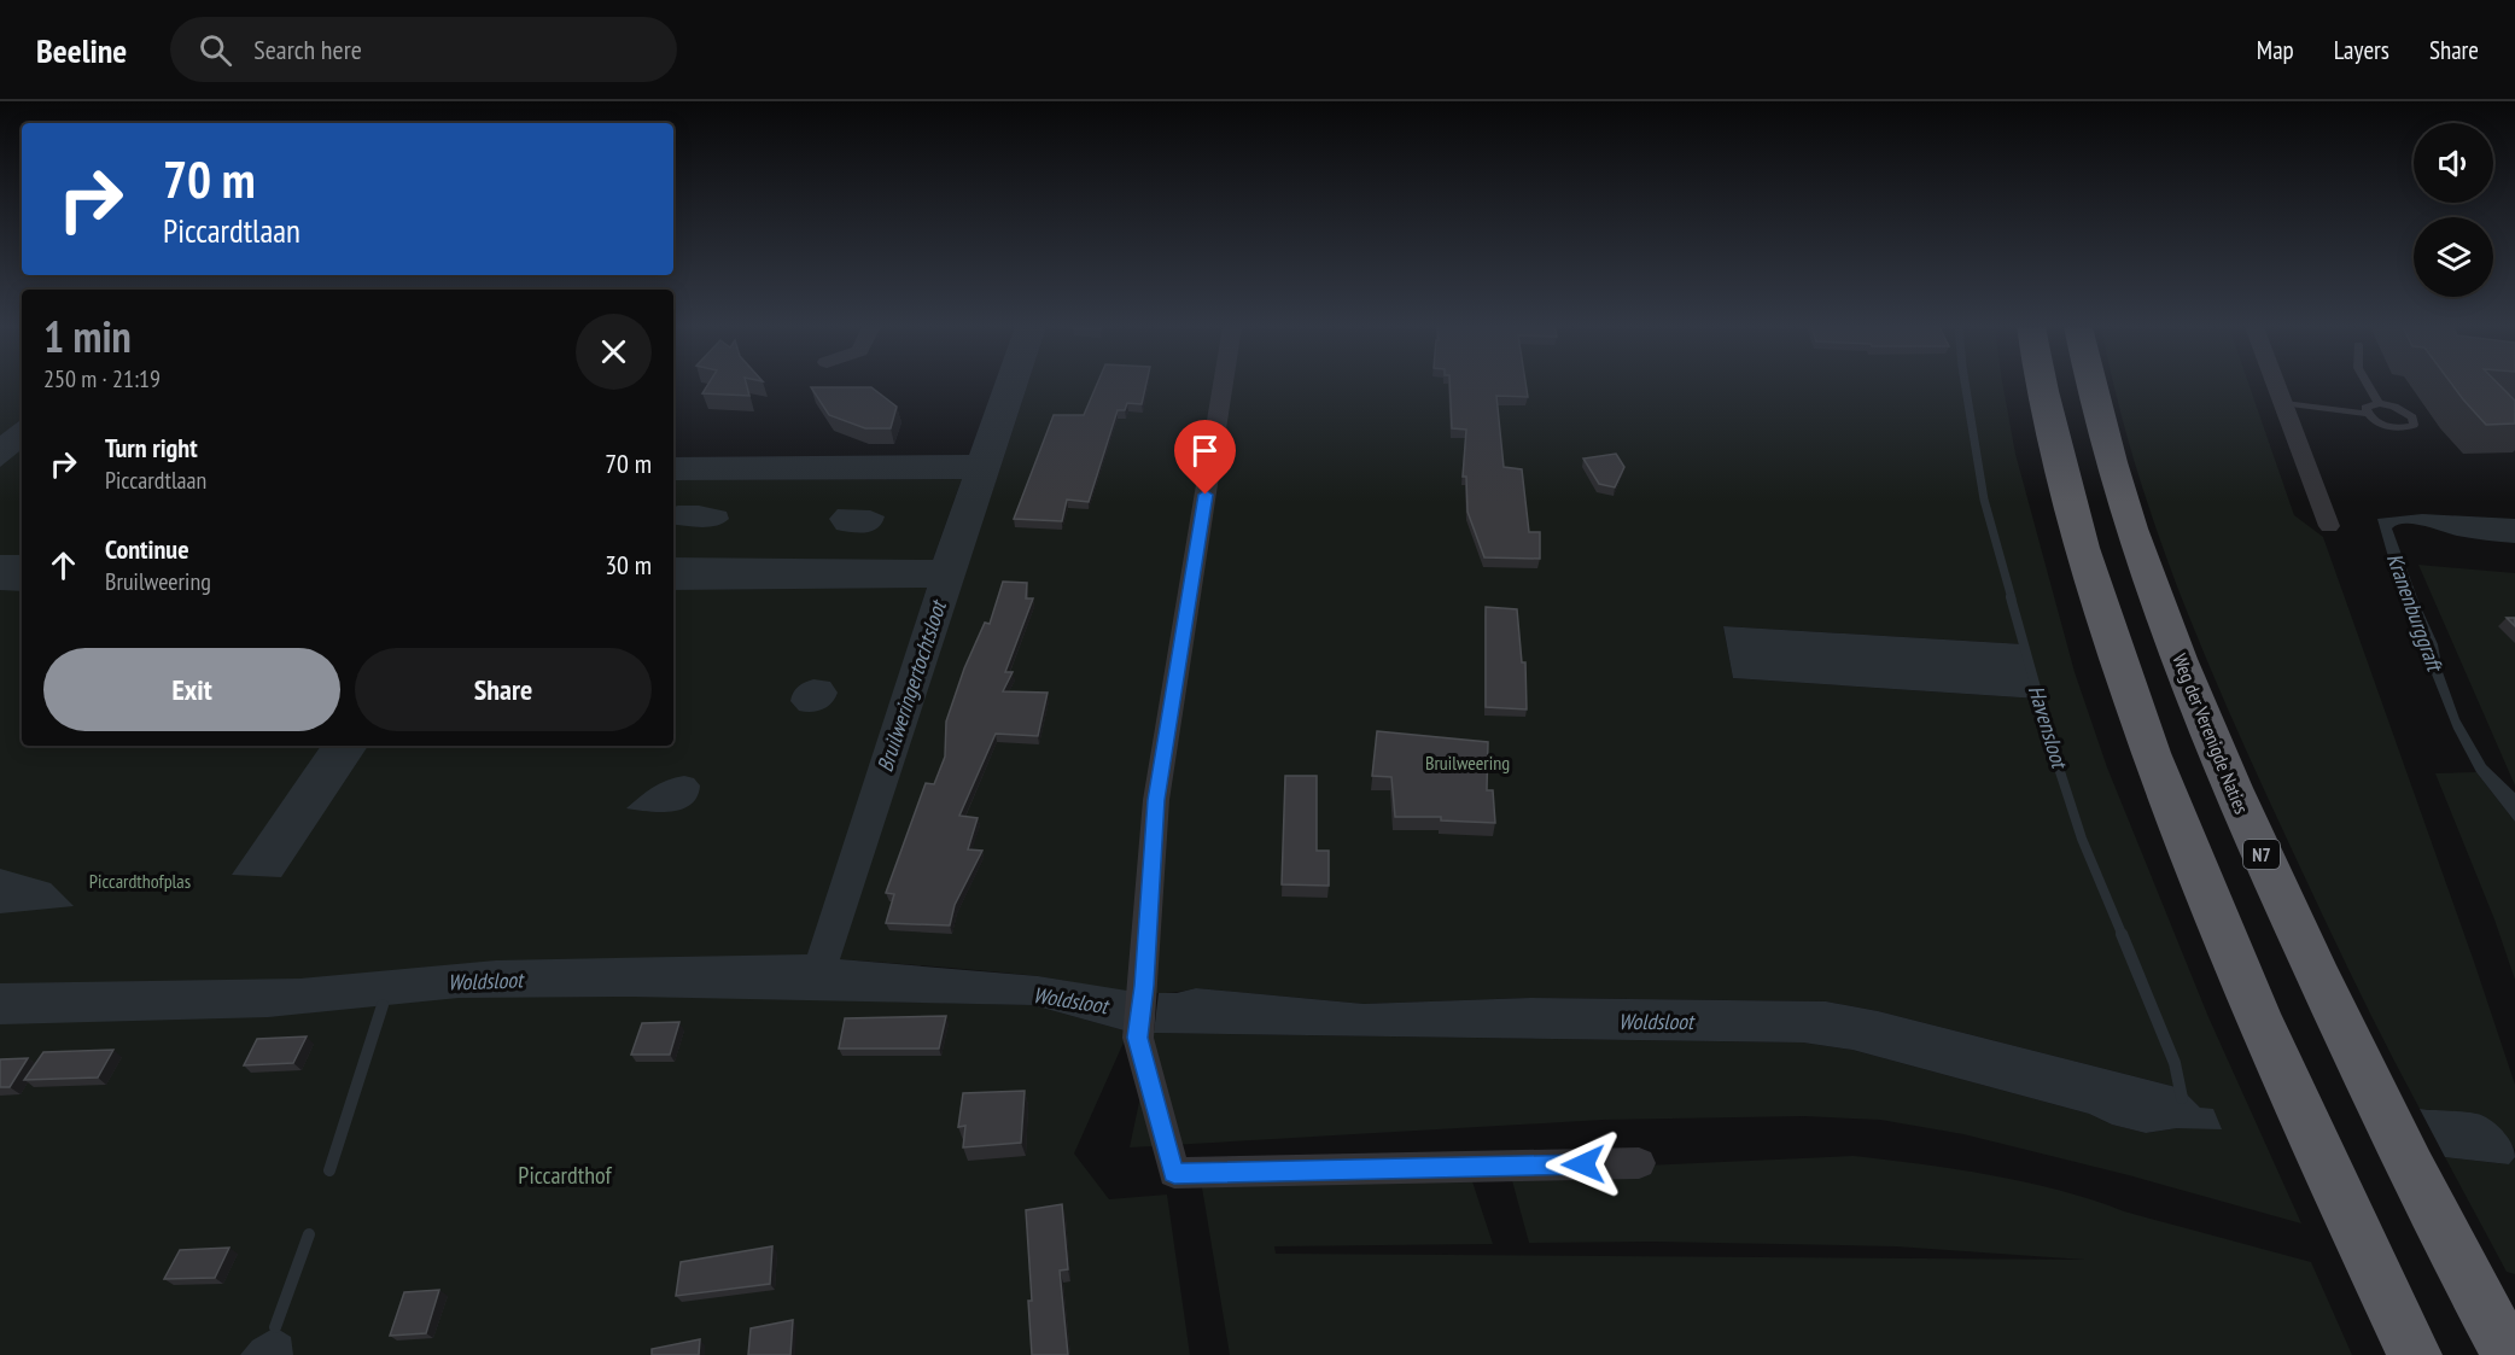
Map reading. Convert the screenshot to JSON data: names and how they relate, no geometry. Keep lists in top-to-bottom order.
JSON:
{
  "streets": {
    "highway": ["Weg der Verenigde Naties", "N7"]
  },
  "water": [
    "Kranenburggraft",
    "Bruilweringertochtsloot",
    "Havensloot",
    "Woldsloot"
  ],
  "parks": ["Bruilweering", "Piccardthofplas", "Piccardthof"],
  "page": {
    "header": "Beeline",
    "search": "Search here",
    "nav": ["Map", "Layers", "Share"],
    "turn": ["70 m", "Piccardtlaan"],
    "heading": ["1 min", "250 m · 21:19"],
    "list": [
      {
        "name": "Turn right",
        "note": "Piccardtlaan",
        "value": "70 m"
      },
      {
        "name": "Continue",
        "note": "Bruilweering",
        "value": "30 m"
      }
    ],
    "buttons": ["Exit", "Share"]
  }
}
